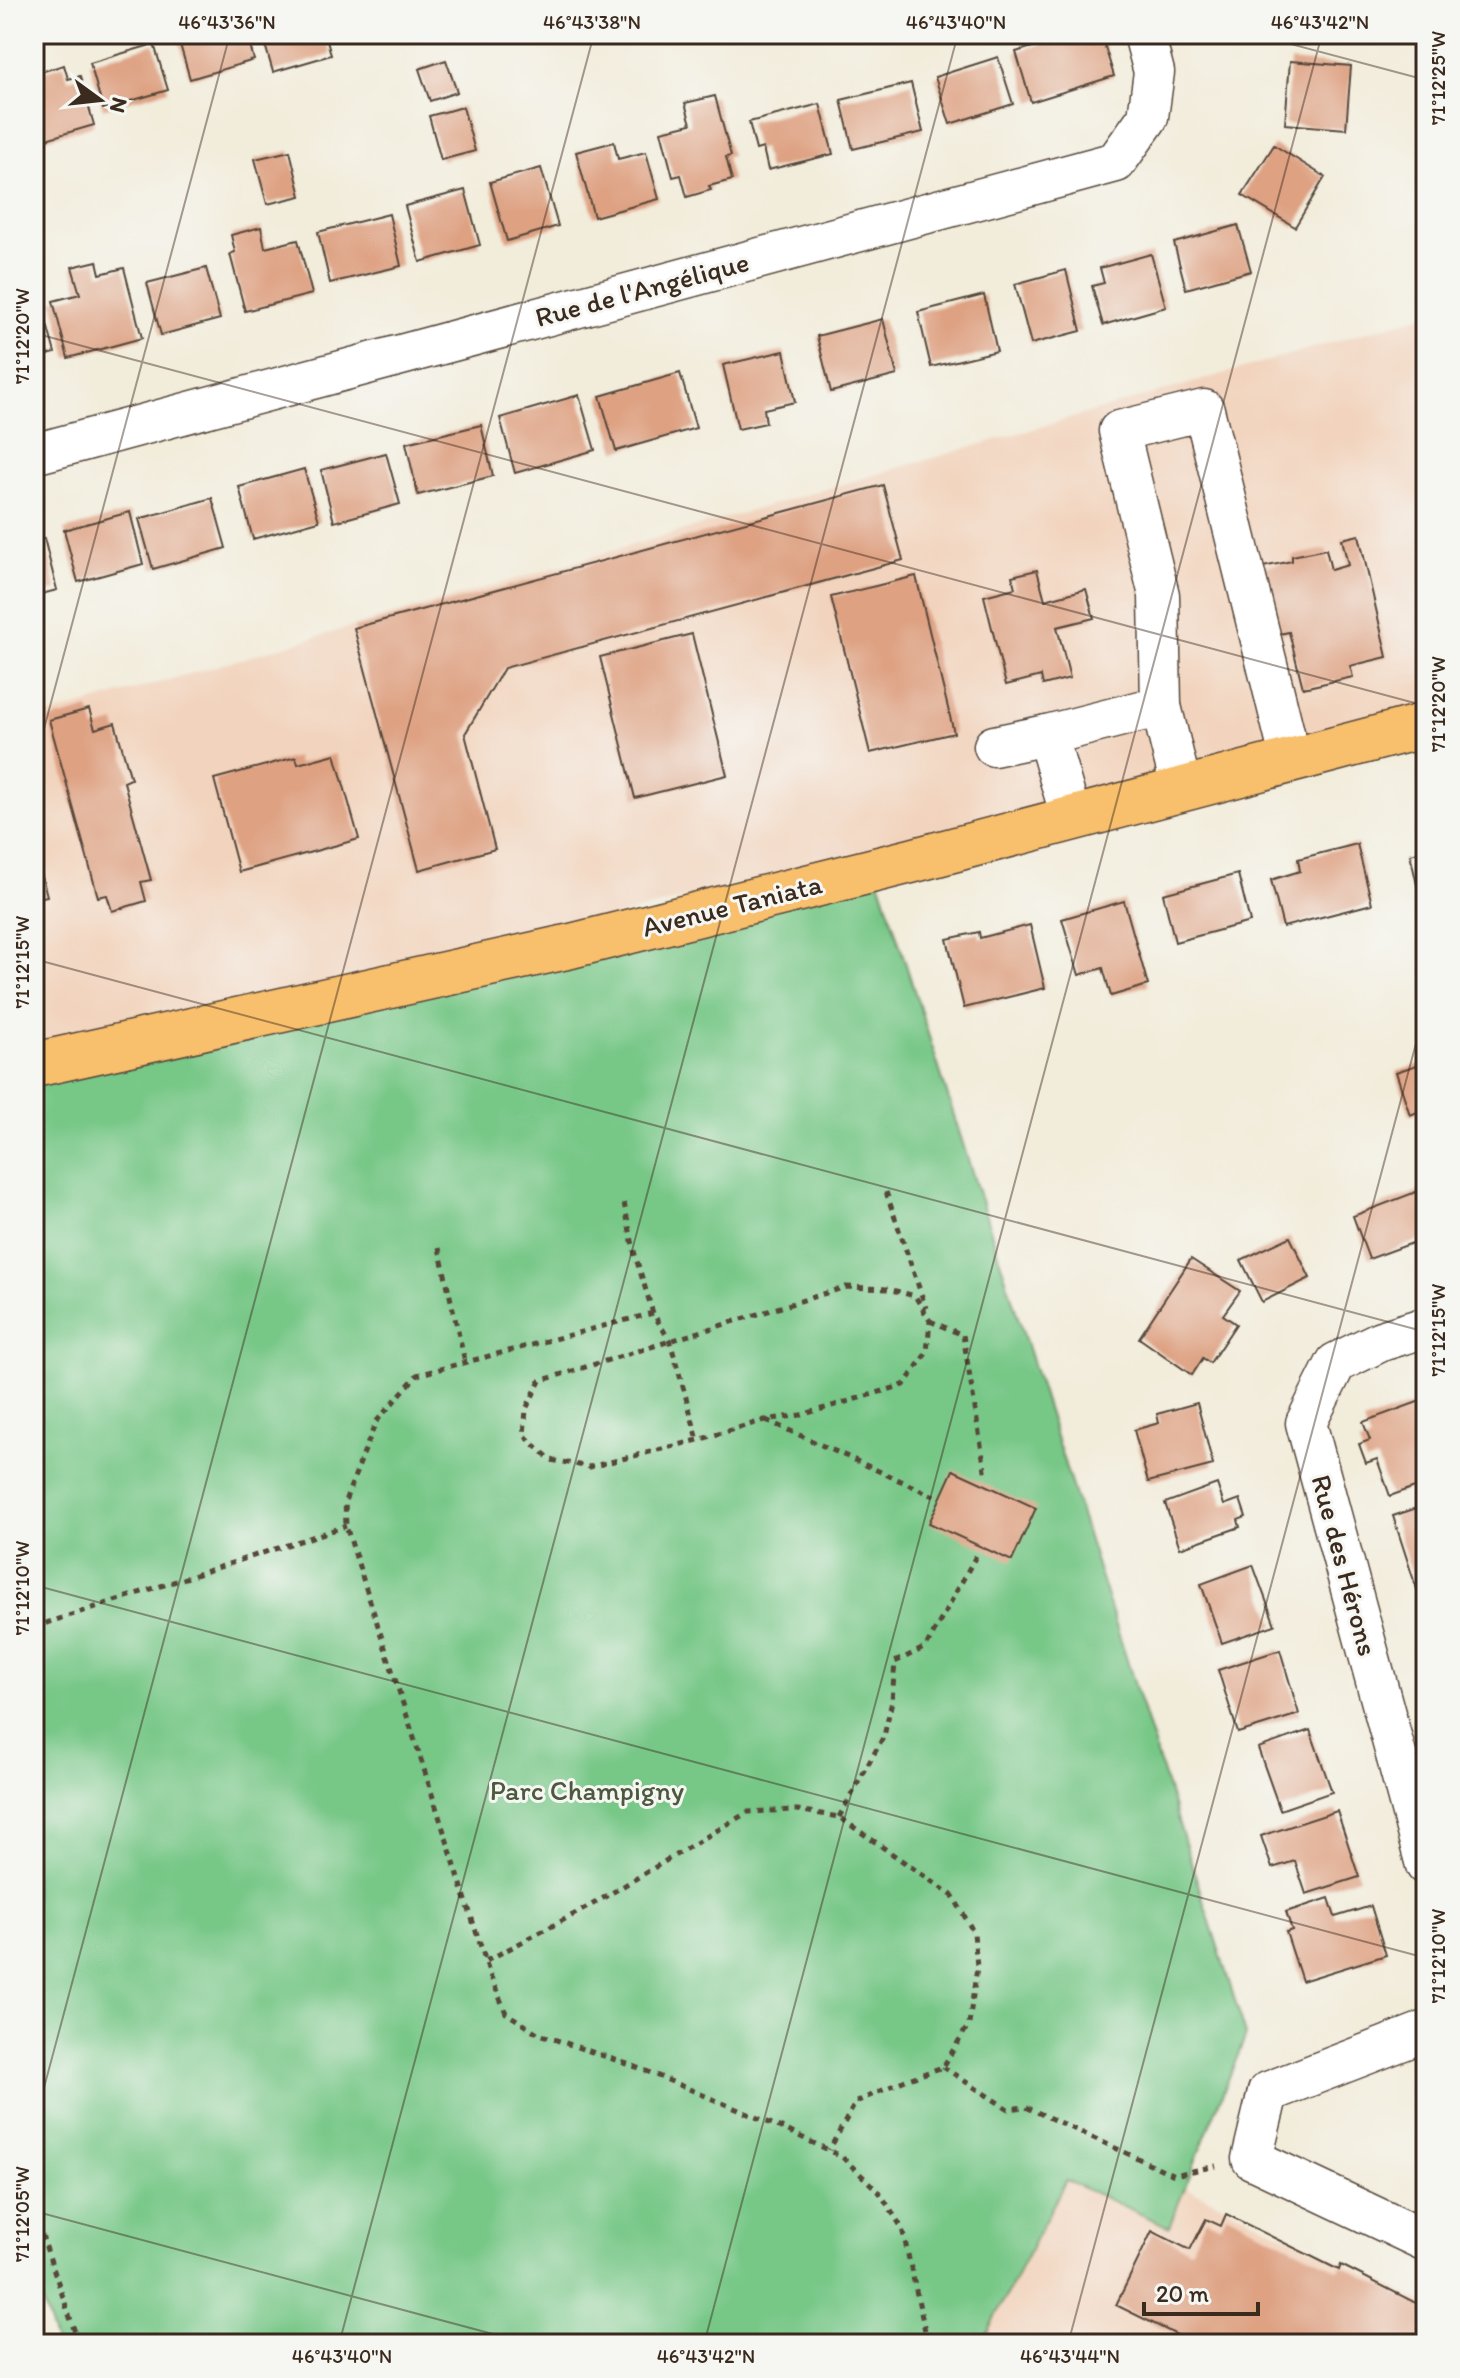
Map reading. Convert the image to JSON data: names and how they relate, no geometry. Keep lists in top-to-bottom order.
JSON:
{
  "streets": {
    "main road": ["Avenue Taniata"],
    "street": ["Rue de l'Angélique", "Rue des Hérons"]
  },
  "parks": ["Parc Champigny"],
  "scale_bar": "20 m",
  "north": "right",
  "coordinates": [
    "46°43'36\"N",
    "46°43'38\"N",
    "46°43'40\"N",
    "46°43'42\"N",
    "71°12'25\"W",
    "71°12'20\"W",
    "71°12'15\"W",
    "71°12'10\"W",
    "71°12'05\"W",
    "46°43'44\"N"
  ]
}
